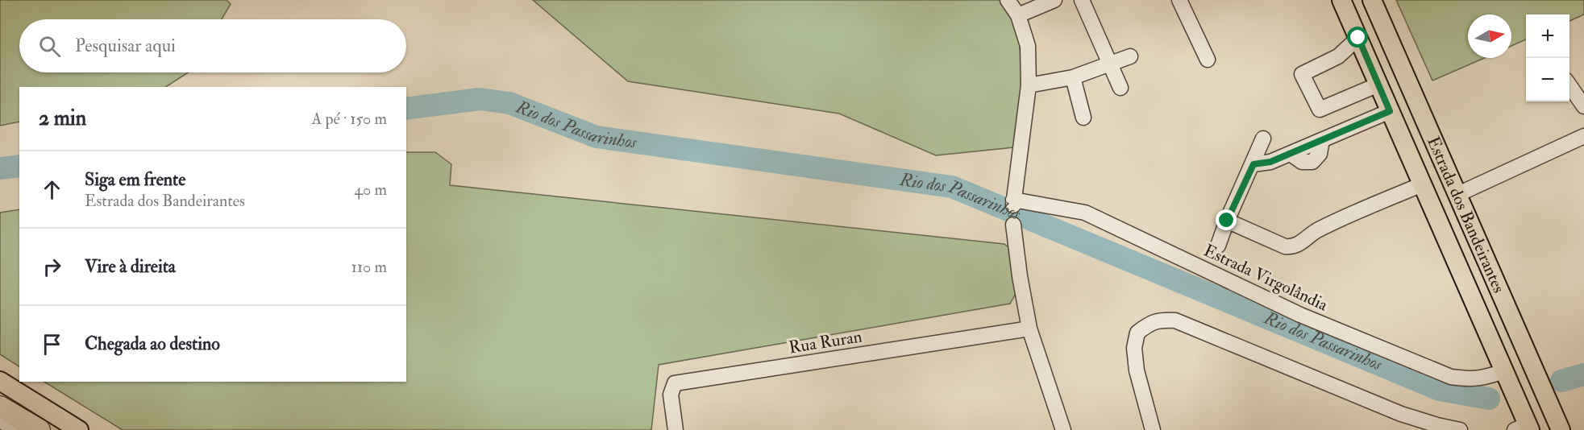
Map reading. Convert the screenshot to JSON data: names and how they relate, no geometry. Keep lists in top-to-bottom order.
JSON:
{
  "streets": {
    "main road": ["Estrada dos Bandeirantes"],
    "street": ["Estrada Virgolândia", "Rua Ruran"]
  },
  "crossings": [
    ["Estrada dos Bandeirantes", "Estrada Virgolândia"]
  ],
  "water": ["Rio dos Passarinhos"],
  "north": "right",
  "page": {
    "map_buttons": ["+", "−"],
    "search": "Pesquisar aqui",
    "heading": ["2 min", "A pé · 150 m"],
    "list": [
      ["Siga em frente", "Estrada dos Bandeirantes", "40 m"],
      ["Vire à direita", "110 m"],
      "Chegada ao destino"
    ]
  }
}
